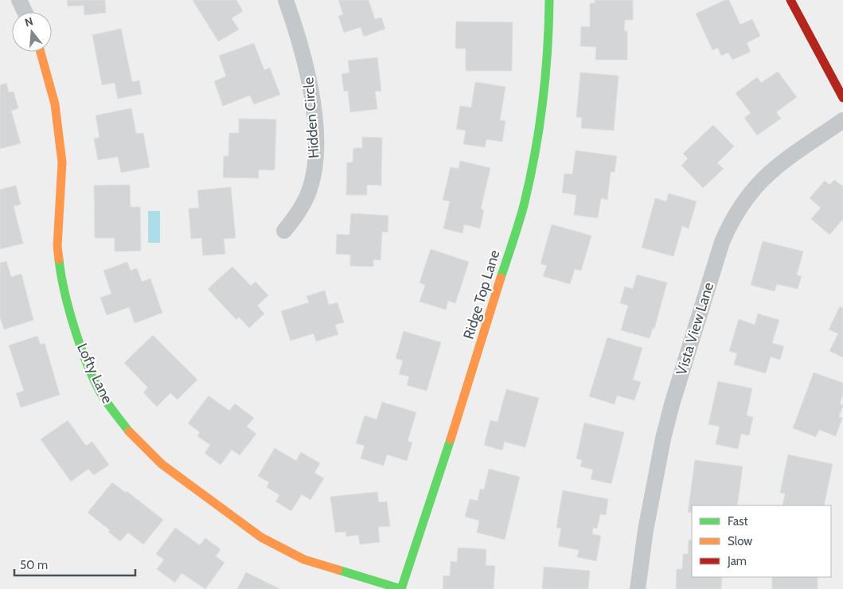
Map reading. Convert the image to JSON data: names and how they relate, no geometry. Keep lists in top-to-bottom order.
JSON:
{
  "streets": {
    "street": [
      "Hidden Circle",
      "Ridge Top Lane",
      "Vista View Lane",
      "Lofty Lane"
    ]
  },
  "crossings": [
    ["Ridge Top Lane", "Lofty Lane"]
  ],
  "legend": ["Fast", "Slow", "Jam"],
  "scale_bar": "50 m",
  "north": "top"
}
